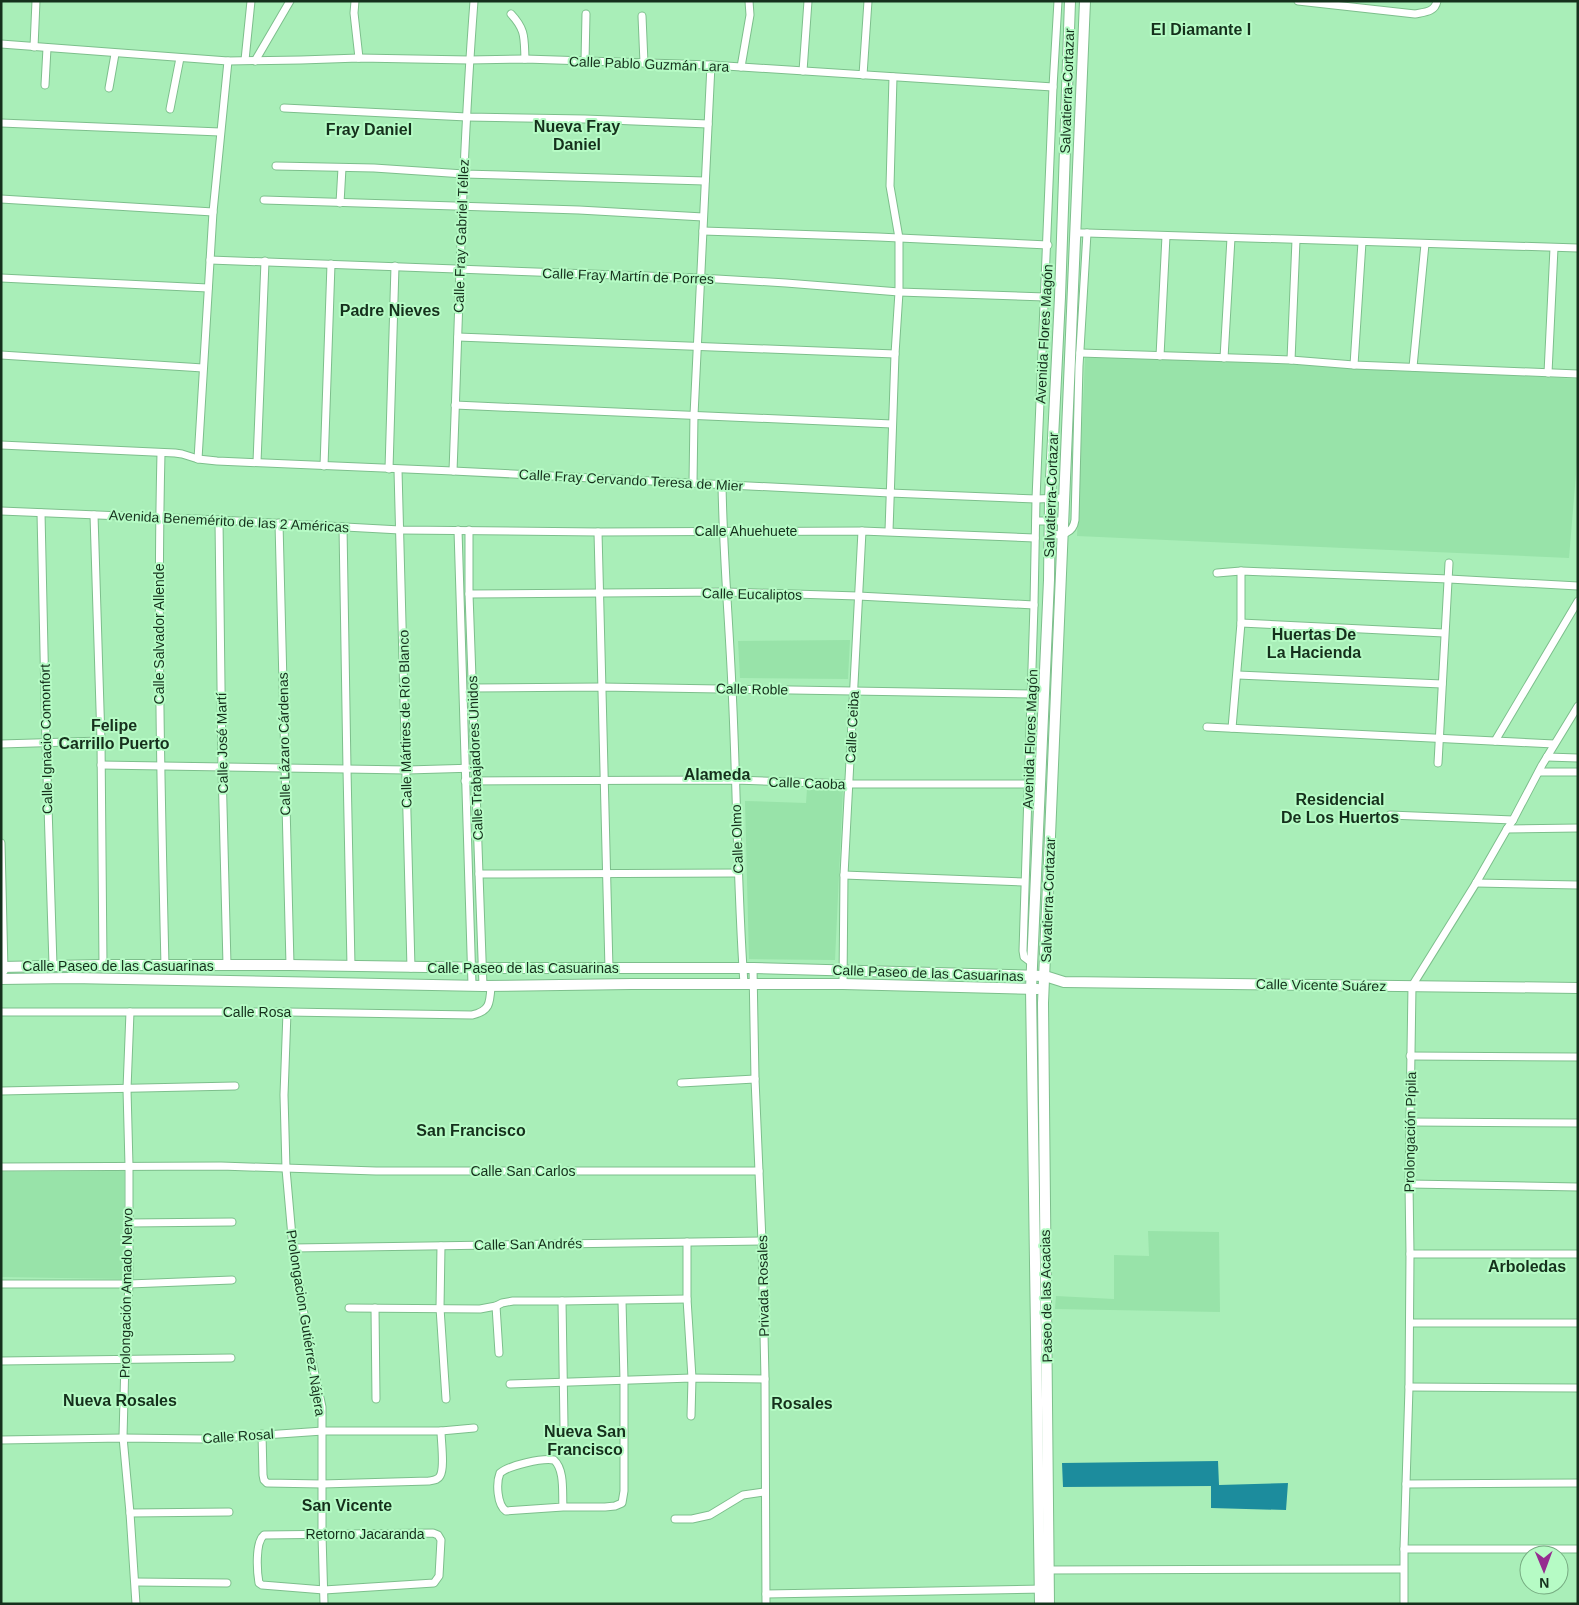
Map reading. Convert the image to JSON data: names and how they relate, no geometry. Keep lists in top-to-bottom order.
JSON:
{
  "streets": {
    "main road": [
      "Salvatierra-Cortazar",
      "Calle Paseo de las Casuarinas",
      "Calle Vicente Suárez",
      "Paseo de las Acacias"
    ],
    "street": [
      "Calle Pablo Guzmán Lara",
      "Calle Fray Gabriel Téllez",
      "Calle Fray Martín de Porres",
      "Avenida Flores Magón",
      "Calle Fray Cervando Teresa de Mier",
      "Avenida Benemérito de las 2 Américas",
      "Calle Ahuehuete",
      "Calle Eucaliptos",
      "Calle Salvador Allende",
      "Calle Roble",
      "Calle Mártires de Río Blanco",
      "Calle Ceiba",
      "Calle Ignacio Comonfort",
      "Calle José Martí",
      "Calle Lázaro Cárdenas",
      "Calle Trabajadores Unidos",
      "Calle Caoba",
      "Calle Olmo",
      "Calle Rosa",
      "Prolongación Pípila",
      "Calle San Carlos",
      "Calle San Andrés",
      "Privada Rosales",
      "Prolongación Amado Nervo",
      "Prolongacion Gutiérrez Nájera",
      "Calle Rosal",
      "Retorno Jacaranda"
    ]
  },
  "crossings": [
    ["Calle Pablo Guzmán Lara", "Calle Fray Gabriel Téllez"],
    ["Calle Pablo Guzmán Lara", "Avenida Flores Magón"],
    ["Salvatierra-Cortazar", "Avenida Flores Magón"],
    ["Salvatierra-Cortazar", "Calle Fray Cervando Teresa de Mier"],
    ["Salvatierra-Cortazar", "Calle Paseo de las Casuarinas"],
    ["Salvatierra-Cortazar", "Calle Vicente Suárez"],
    ["Salvatierra-Cortazar", "Paseo de las Acacias"],
    ["Calle Fray Gabriel Téllez", "Calle Fray Martín de Porres"],
    ["Calle Fray Gabriel Téllez", "Calle Fray Cervando Teresa de Mier"],
    ["Calle Fray Martín de Porres", "Avenida Flores Magón"],
    ["Avenida Flores Magón", "Calle Fray Cervando Teresa de Mier"],
    ["Avenida Flores Magón", "Calle Ahuehuete"],
    ["Avenida Flores Magón", "Calle Eucaliptos"],
    ["Avenida Flores Magón", "Calle Roble"],
    ["Avenida Flores Magón", "Calle Caoba"],
    ["Calle Fray Cervando Teresa de Mier", "Calle Salvador Allende"],
    ["Calle Fray Cervando Teresa de Mier", "Calle Mártires de Río Blanco"],
    ["Calle Fray Cervando Teresa de Mier", "Calle Olmo"],
    ["Avenida Benemérito de las 2 Américas", "Calle Ahuehuete"],
    ["Avenida Benemérito de las 2 Américas", "Calle Salvador Allende"],
    ["Avenida Benemérito de las 2 Américas", "Calle Mártires de Río Blanco"],
    ["Avenida Benemérito de las 2 Américas", "Calle Ignacio Comonfort"],
    ["Avenida Benemérito de las 2 Américas", "Calle José Martí"],
    ["Avenida Benemérito de las 2 Américas", "Calle Lázaro Cárdenas"],
    ["Avenida Benemérito de las 2 Américas", "Calle Trabajadores Unidos"],
    ["Calle Ahuehuete", "Calle Ceiba"],
    ["Calle Ahuehuete", "Calle Trabajadores Unidos"],
    ["Calle Ahuehuete", "Calle Olmo"],
    ["Calle Eucaliptos", "Calle Ceiba"],
    ["Calle Eucaliptos", "Calle Trabajadores Unidos"],
    ["Calle Eucaliptos", "Calle Olmo"],
    ["Calle Salvador Allende", "Calle Paseo de las Casuarinas"],
    ["Calle Roble", "Calle Ceiba"],
    ["Calle Roble", "Calle Trabajadores Unidos"],
    ["Calle Roble", "Calle Olmo"],
    ["Calle Mártires de Río Blanco", "Calle Paseo de las Casuarinas"],
    ["Calle Ceiba", "Calle Caoba"],
    ["Calle Ceiba", "Calle Paseo de las Casuarinas"],
    ["Calle Ignacio Comonfort", "Calle Paseo de las Casuarinas"],
    ["Calle José Martí", "Calle Paseo de las Casuarinas"],
    ["Calle Lázaro Cárdenas", "Calle Paseo de las Casuarinas"],
    ["Calle Trabajadores Unidos", "Calle Caoba"],
    ["Calle Trabajadores Unidos", "Calle Paseo de las Casuarinas"],
    ["Calle Trabajadores Unidos", "Calle Rosa"],
    ["Calle Caoba", "Calle Olmo"],
    ["Calle Olmo", "Calle Paseo de las Casuarinas"],
    ["Calle Olmo", "Privada Rosales"],
    ["Calle Paseo de las Casuarinas", "Calle Vicente Suárez"],
    ["Calle Paseo de las Casuarinas", "Calle Rosa"],
    ["Calle Paseo de las Casuarinas", "Privada Rosales"],
    ["Calle Paseo de las Casuarinas", "Paseo de las Acacias"],
    ["Calle Vicente Suárez", "Prolongación Pípila"],
    ["Calle Vicente Suárez", "Paseo de las Acacias"],
    ["Calle Rosa", "Prolongación Amado Nervo"],
    ["Calle Rosa", "Prolongacion Gutiérrez Nájera"],
    ["Calle San Carlos", "Privada Rosales"],
    ["Calle San Carlos", "Prolongación Amado Nervo"],
    ["Calle San Carlos", "Prolongacion Gutiérrez Nájera"],
    ["Calle San Andrés", "Privada Rosales"],
    ["Calle San Andrés", "Prolongacion Gutiérrez Nájera"],
    ["Prolongación Amado Nervo", "Calle Rosal"],
    ["Prolongacion Gutiérrez Nájera", "Calle Rosal"],
    ["Prolongacion Gutiérrez Nájera", "Retorno Jacaranda"]
  ],
  "districts": [
    "El Diamante I",
    "Nueva Fray Daniel",
    "Fray Daniel",
    "Padre Nieves",
    "Huertas De La Hacienda",
    "Felipe Carrillo Puerto",
    "Alameda",
    "Residencial De Los Huertos",
    "San Francisco",
    "Arboledas",
    "Nueva Rosales",
    "Rosales",
    "Nueva San Francisco",
    "San Vicente"
  ],
  "north": "bottom"
}
